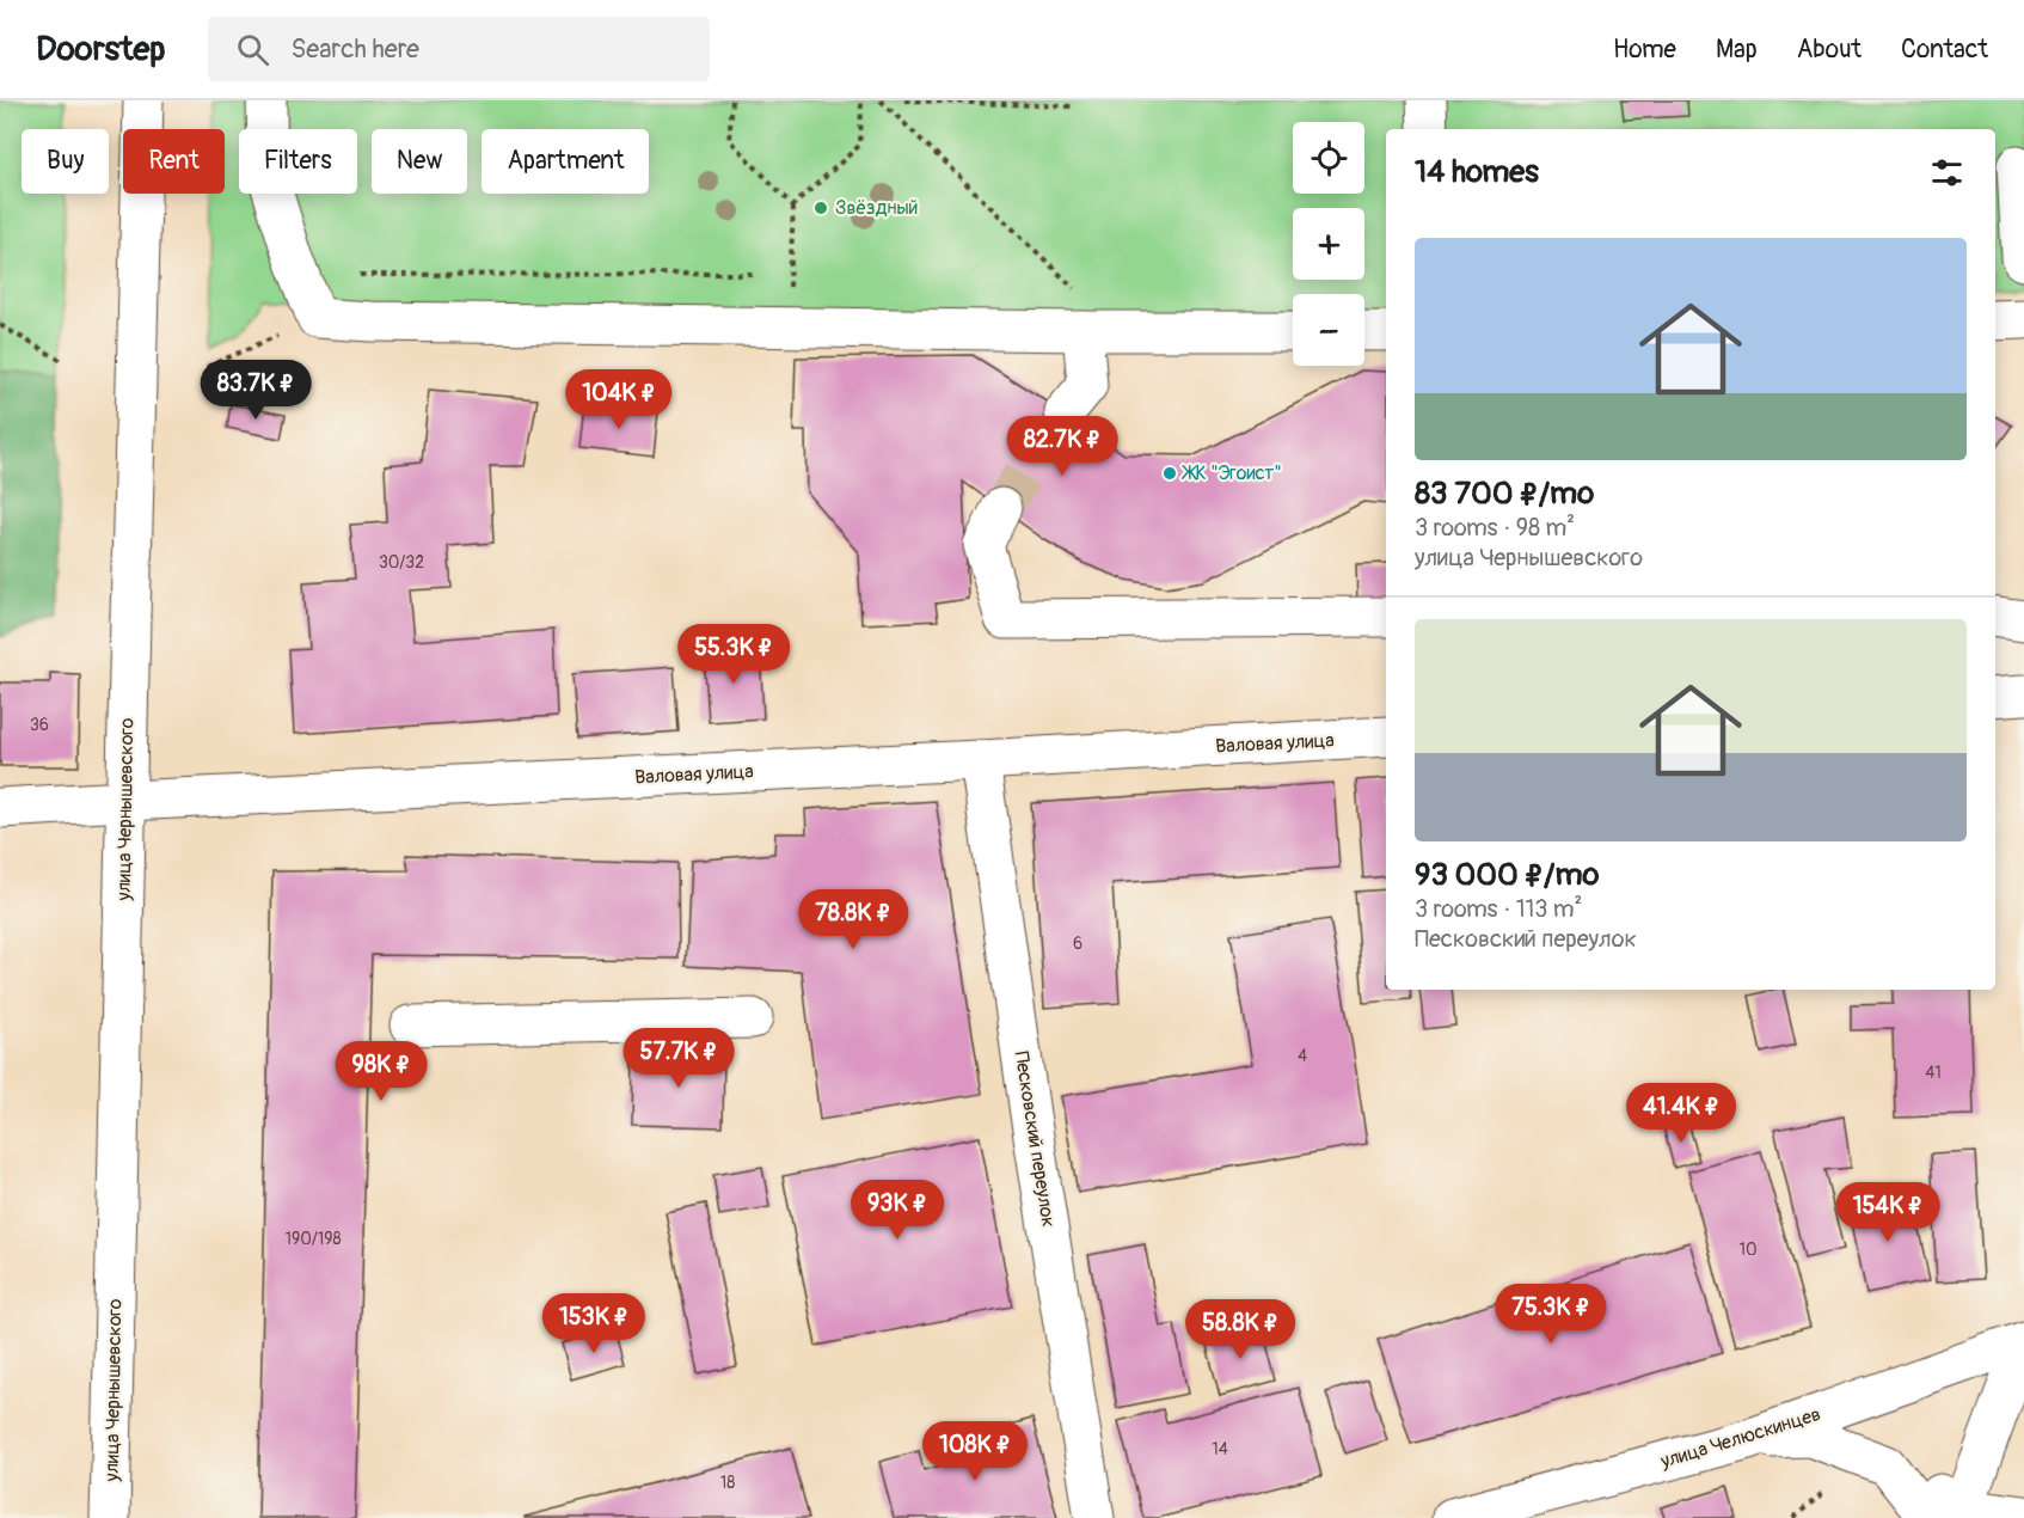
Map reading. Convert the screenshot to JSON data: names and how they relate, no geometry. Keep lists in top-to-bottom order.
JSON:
{
  "streets": {
    "street": [
      "Валовая улица",
      "улица Чернышевского",
      "Песковский переулок",
      "улица Челюскинцев"
    ]
  },
  "crossings": [
    ["Валовая улица", "улица Чернышевского"],
    ["Валовая улица", "Песковский переулок"]
  ],
  "places": ["Звёздный", "ЖК \"Эгоист\""],
  "house_numbers": [
    "30/32",
    "36",
    "6",
    "4",
    "41",
    "190/198",
    "10",
    "14",
    "18"
  ],
  "page": {
    "header": "Doorstep",
    "search": "Search here",
    "nav": [
      "Home",
      "Map",
      "About",
      "Contact"
    ],
    "map_buttons": ["+", "−"],
    "chip": [
      "Buy",
      "Rent",
      "Filters",
      "New",
      "Apartment"
    ],
    "heading": "14 homes",
    "list": [
      {
        "name": "83 700 ₽/mo",
        "note": "3 rooms · 98 m² · улица Чернышевского"
      },
      {
        "name": "93 000 ₽/mo",
        "note": "3 rooms · 113 m² · Песковский переулок"
      }
    ],
    "price": [
      "83.7K ₽",
      "104K ₽",
      "82.7K ₽",
      "55.3K ₽",
      "78.8K ₽",
      "57.7K ₽",
      "98K ₽",
      "41.4K ₽",
      "93K ₽",
      "154K ₽",
      "75.3K ₽",
      "153K ₽",
      "58.8K ₽",
      "108K ₽"
    ]
  }
}
